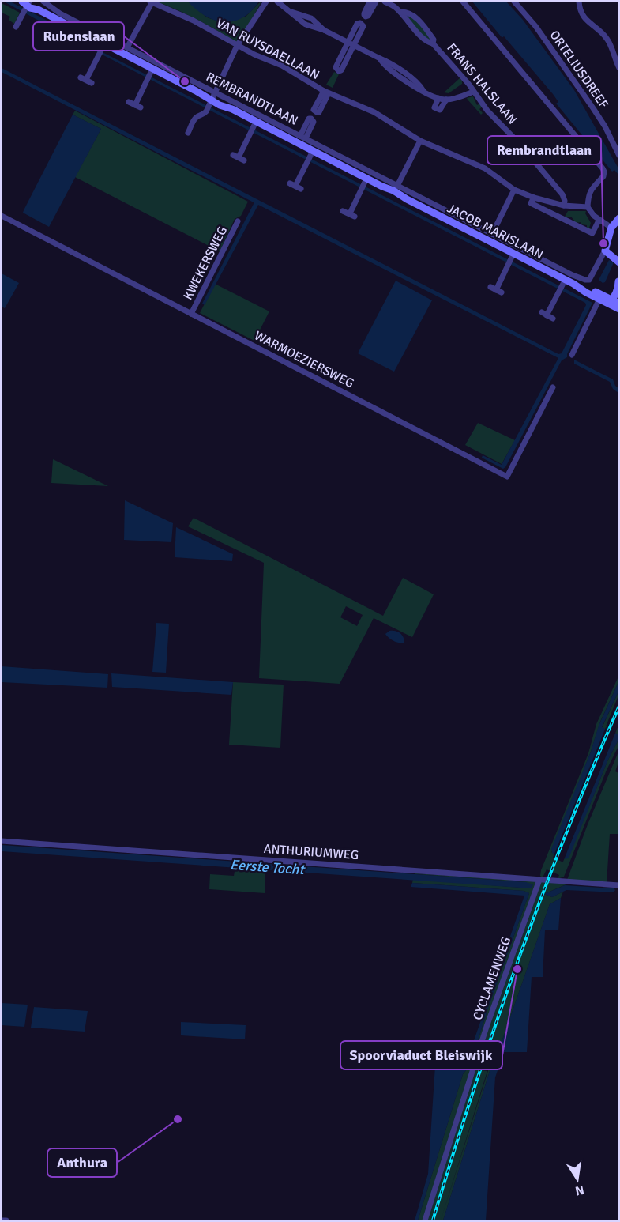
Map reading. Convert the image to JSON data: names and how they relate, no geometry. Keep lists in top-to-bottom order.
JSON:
{
  "streets": {
    "main road": ["JACOB MARISLAAN"],
    "street": [
      "VAN RUYSDAELLAAN",
      "ORTELIUSDREEF",
      "FRANS HALSLAAN",
      "REMBRANDTLAAN",
      "KWEKERSWEG",
      "WARMOEZIERSWEG",
      "ANTHURIUMWEG",
      "CYCLAMENWEG"
    ]
  },
  "crossings": [
    ["VAN RUYSDAELLAAN", "FRANS HALSLAAN"],
    ["REMBRANDTLAAN", "JACOB MARISLAAN"],
    ["KWEKERSWEG", "WARMOEZIERSWEG"],
    ["ANTHURIUMWEG", "CYCLAMENWEG"]
  ],
  "water": ["Eerste Tocht"],
  "places": [
    "Rubenslaan",
    "Rembrandtlaan",
    "Spoorviaduct Bleiswijk",
    "Anthura"
  ],
  "north": "bottom"
}
